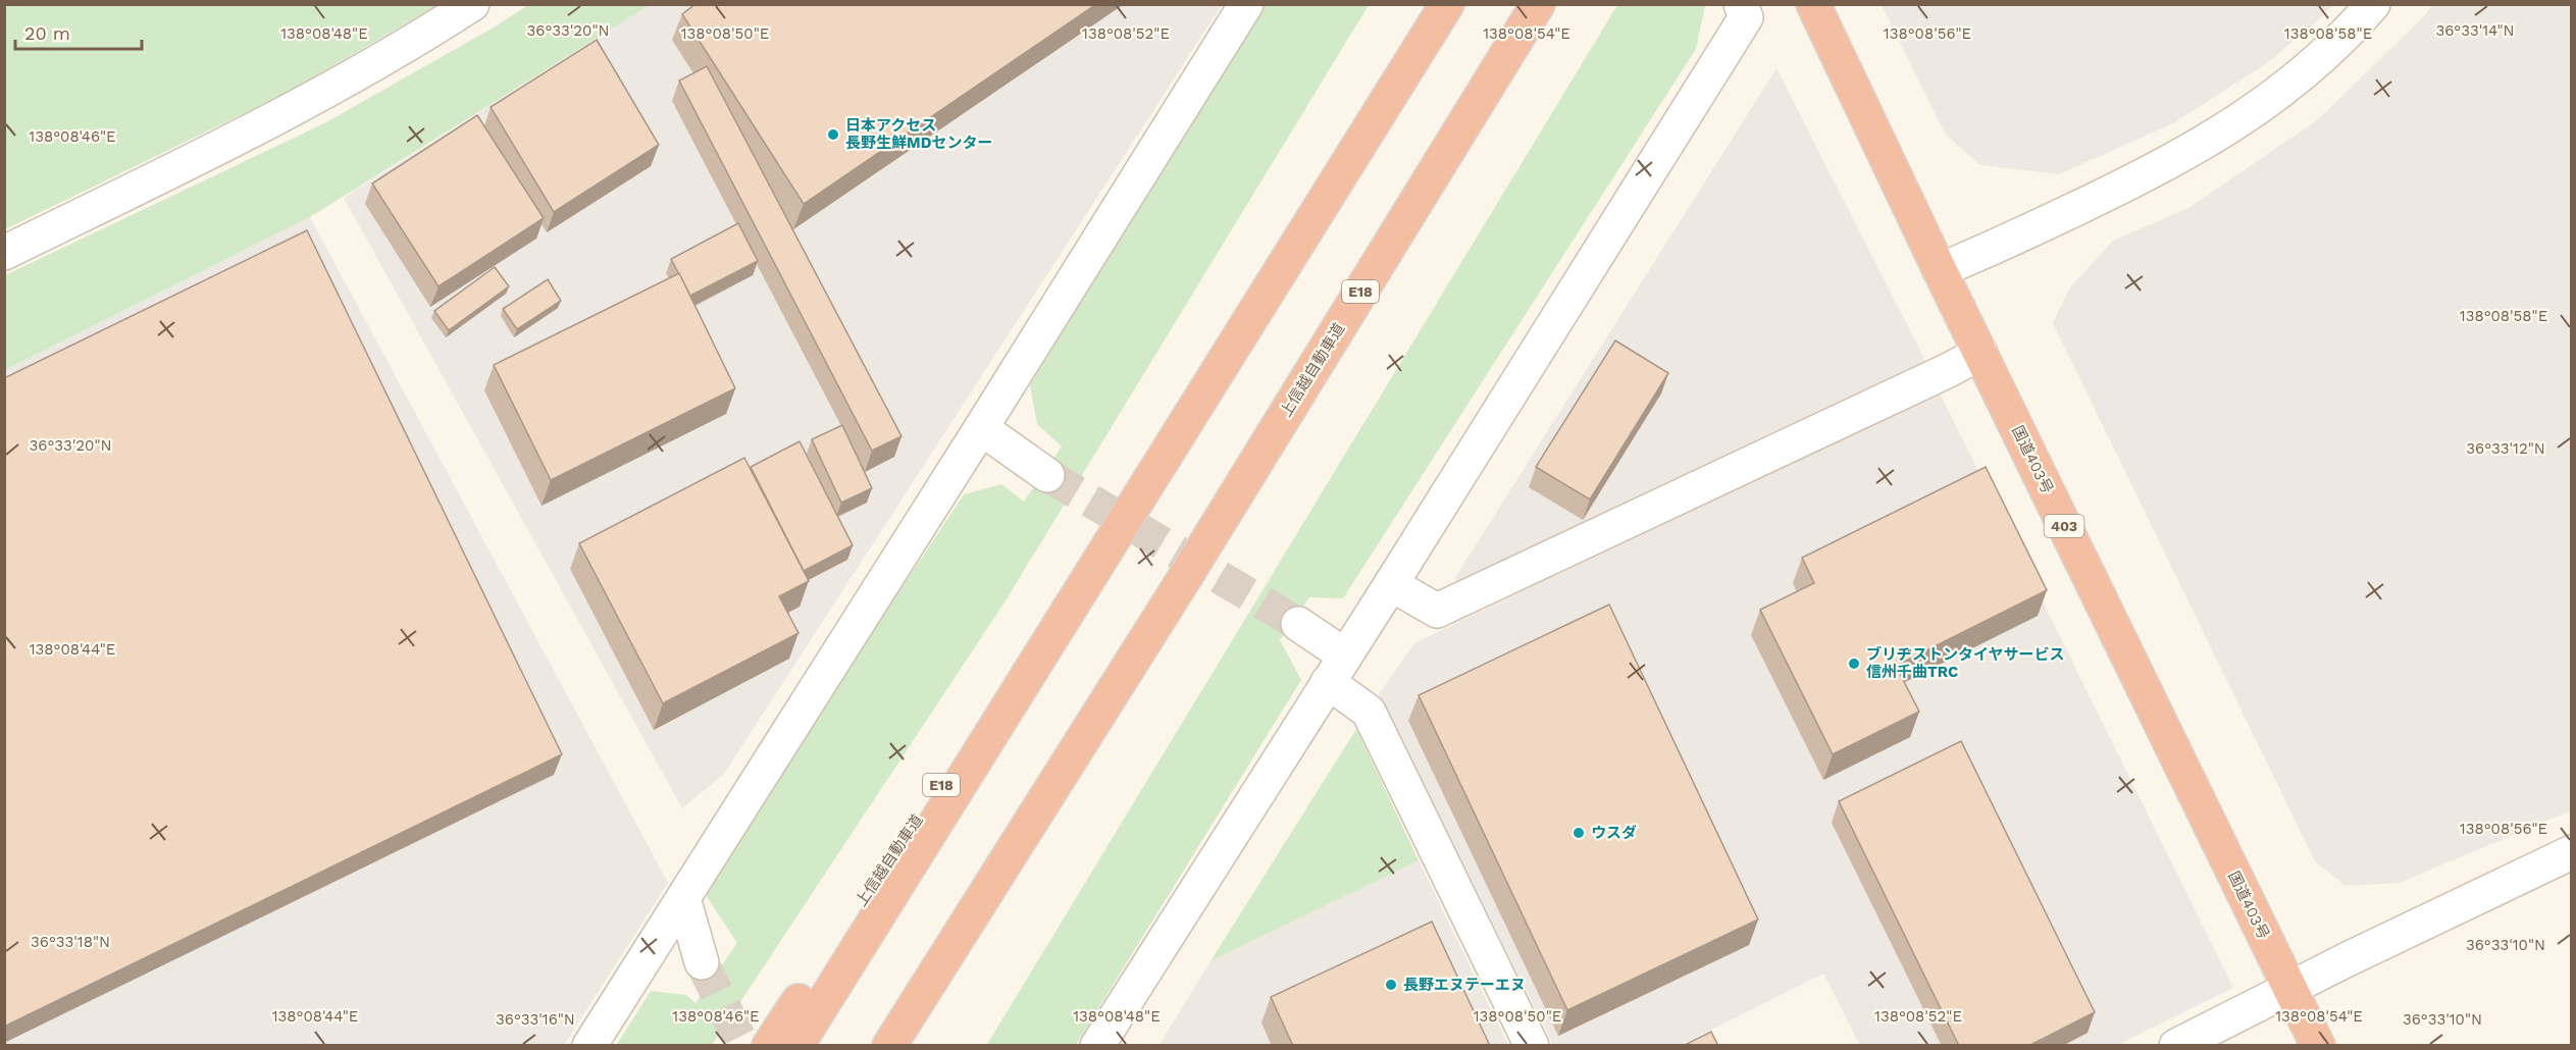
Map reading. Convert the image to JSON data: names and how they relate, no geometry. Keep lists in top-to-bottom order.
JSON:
{
  "streets": {
    "highway": [
      "E18",
      "上信越自動車道",
      "国道403号",
      "403"
    ]
  },
  "places": [
    "日本アクセス 長野生鮮MDセンター",
    "ブリヂストンタイヤサービス 信州千曲TRC",
    "ウスダ",
    "長野エヌテーエヌ"
  ],
  "scale_bar": "20 m",
  "coordinates": [
    "36°33'20\"N",
    "36°33'14\"N",
    "138°08'48\"E",
    "138°08'50\"E",
    "138°08'52\"E",
    "138°08'54\"E",
    "138°08'56\"E",
    "138°08'58\"E",
    "138°08'46\"E",
    "36°33'12\"N",
    "138°08'44\"E",
    "36°33'18\"N",
    "36°33'10\"N",
    "36°33'16\"N"
  ]
}
